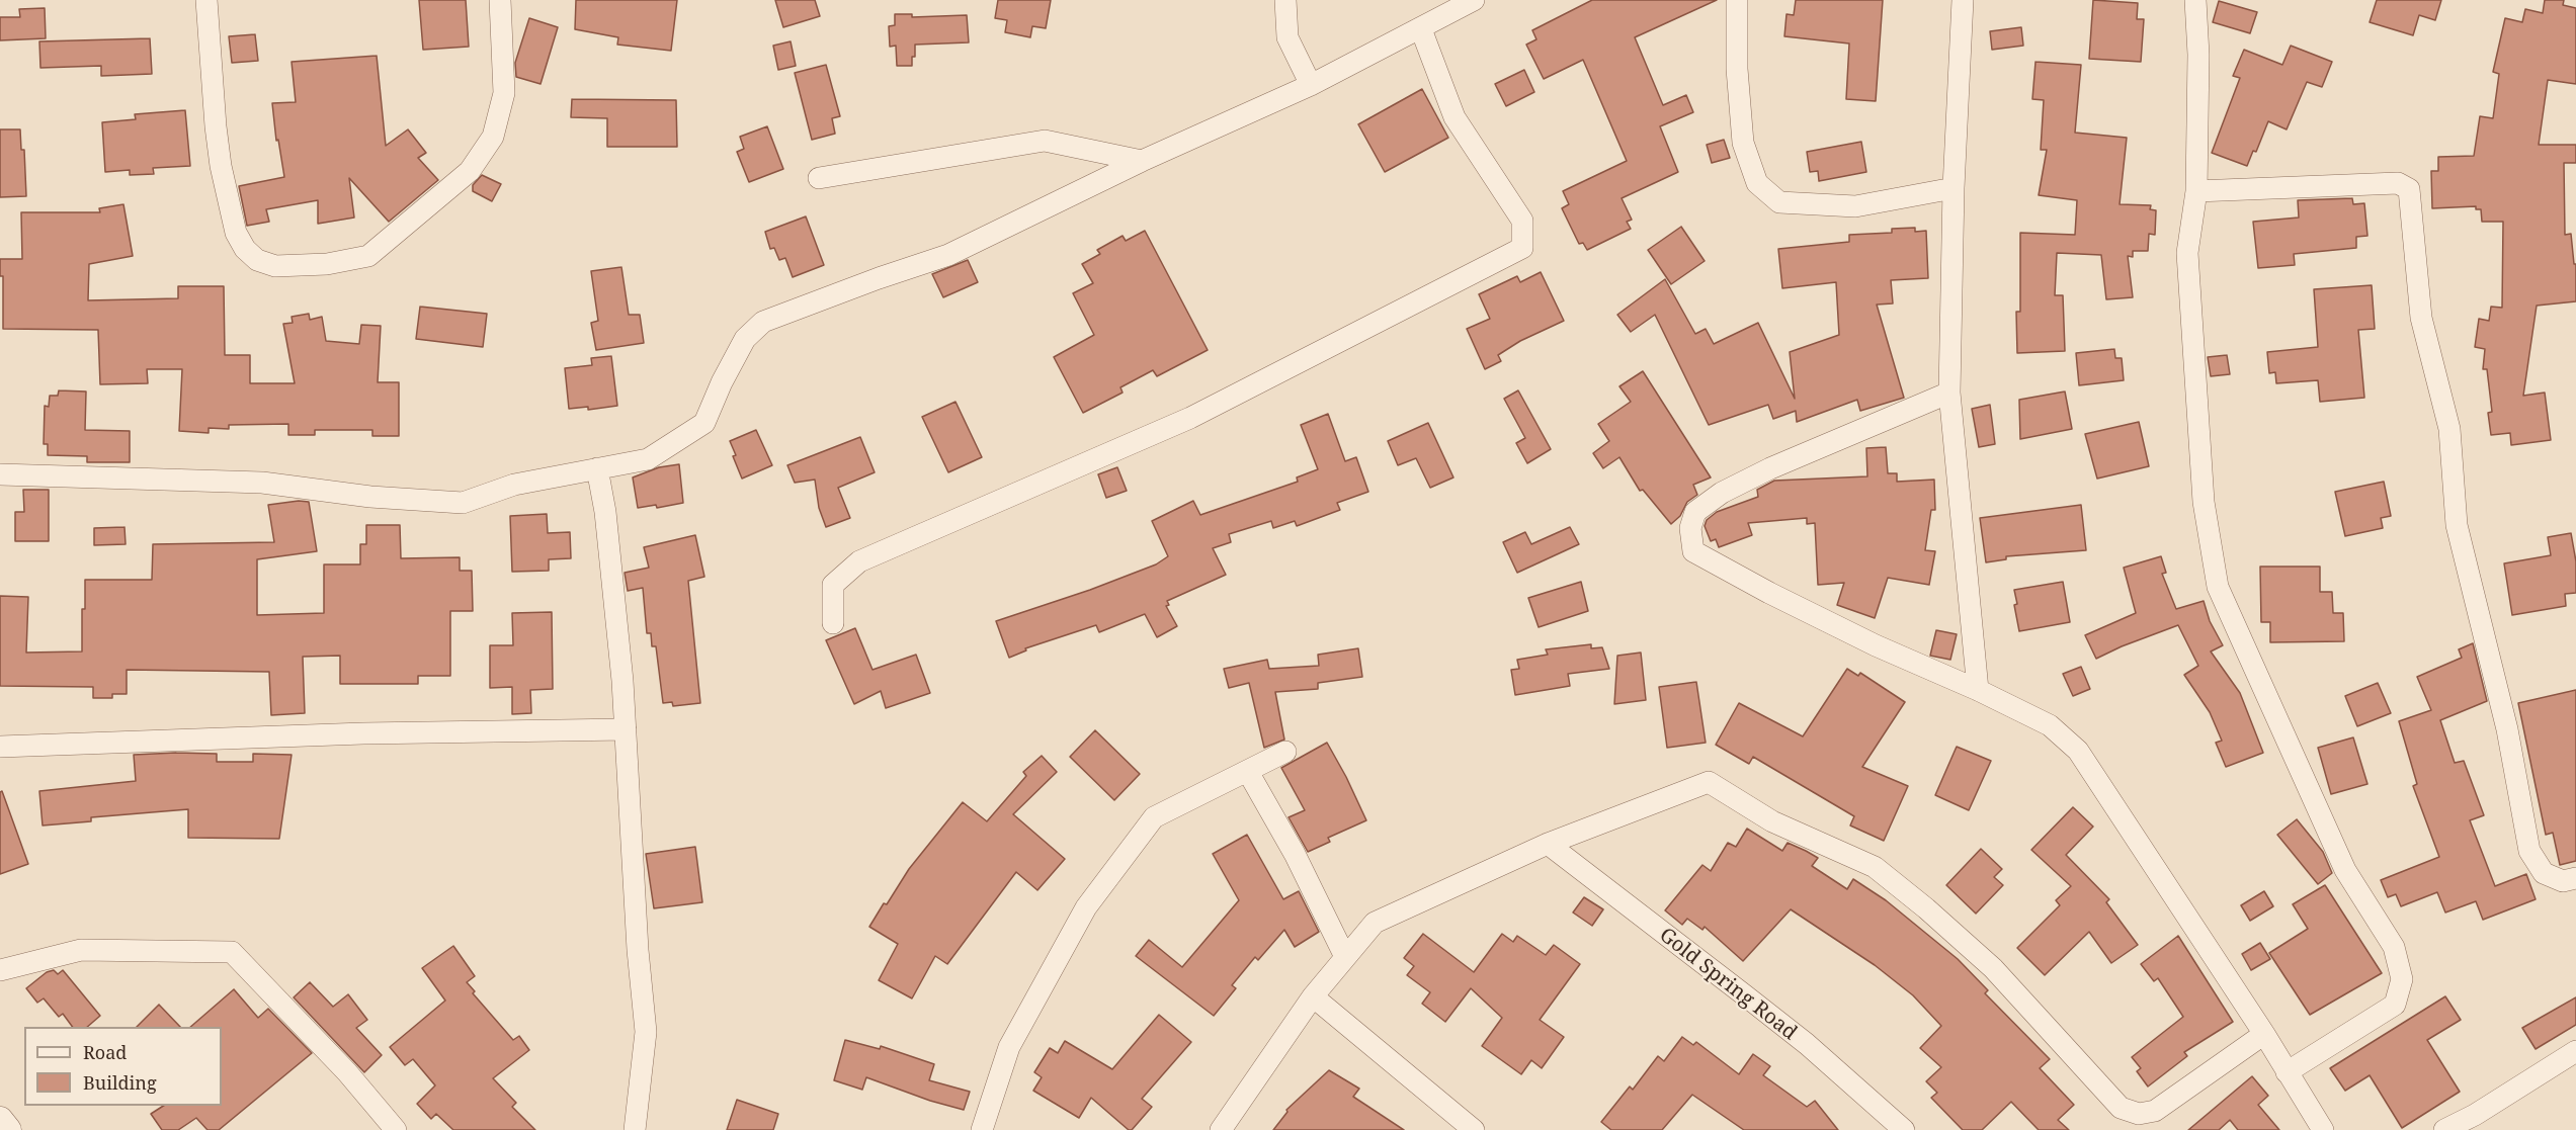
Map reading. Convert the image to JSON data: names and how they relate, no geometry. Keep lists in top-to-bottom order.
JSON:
{
  "streets": {
    "street": ["Gold Spring Road"]
  },
  "legend": ["Road", "Building"]
}
